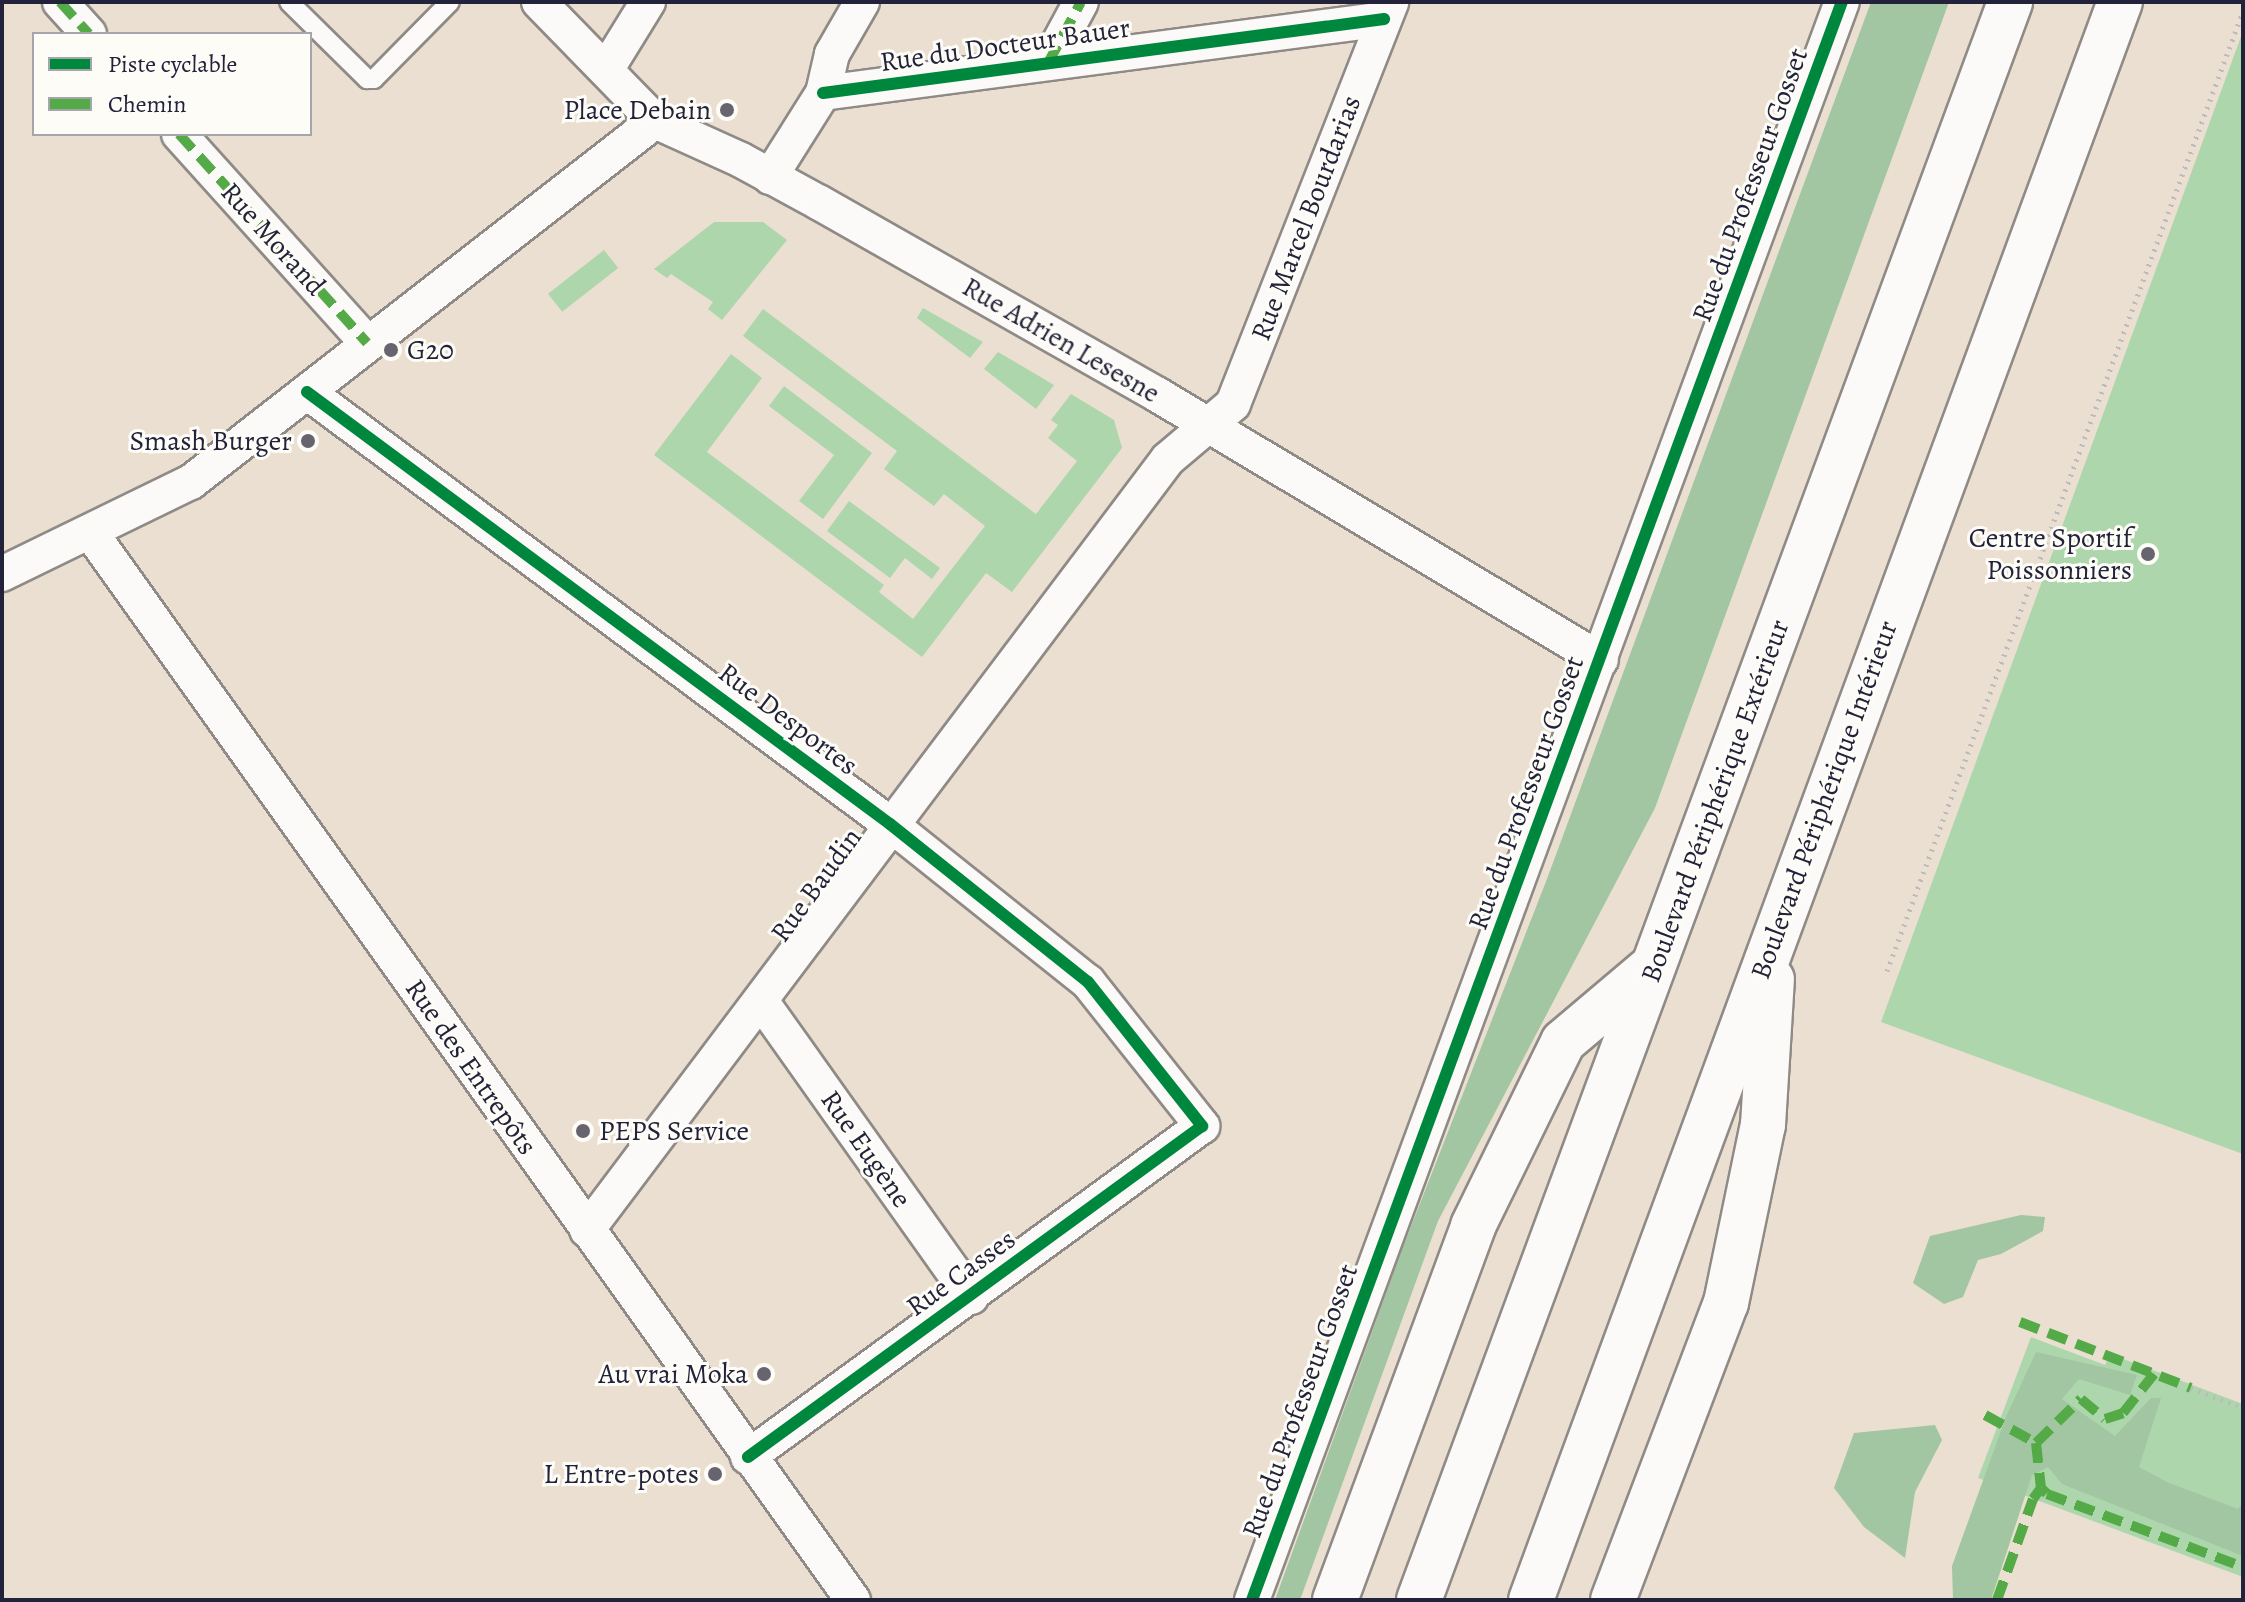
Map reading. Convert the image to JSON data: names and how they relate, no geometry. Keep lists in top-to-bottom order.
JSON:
{
  "streets": {
    "highway": ["Boulevard Périphérique Intérieur", "Boulevard Périphérique Extérieur"],
    "street": [
      "Rue du Docteur Bauer",
      "Rue du Professeur Gosset",
      "Rue Marcel Bourdarias",
      "Rue Morand",
      "Rue Adrien Lesesne",
      "Rue Desportes",
      "Rue Baudin",
      "Rue des Entrepôts",
      "Rue Eugène",
      "Rue Casses"
    ]
  },
  "crossings": [
    ["Rue du Docteur Bauer", "Rue Marcel Bourdarias"],
    ["Rue du Professeur Gosset", "Rue Adrien Lesesne"],
    ["Rue Marcel Bourdarias", "Rue Adrien Lesesne"],
    ["Rue Marcel Bourdarias", "Rue Baudin"],
    ["Rue Adrien Lesesne", "Rue Baudin"],
    ["Rue Desportes", "Rue Baudin"],
    ["Rue Desportes", "Rue Casses"],
    ["Rue Baudin", "Rue des Entrepôts"],
    ["Rue Baudin", "Rue Eugène"],
    ["Rue des Entrepôts", "Rue Casses"],
    ["Rue Eugène", "Rue Casses"]
  ],
  "places": [
    "Place Debain",
    "G20",
    "Smash Burger",
    "Centre Sportif Poissonniers",
    "PEPS Service",
    "Au vrai Moka",
    "L Entre-potes"
  ],
  "legend": ["Piste cyclable", "Chemin"]
}
